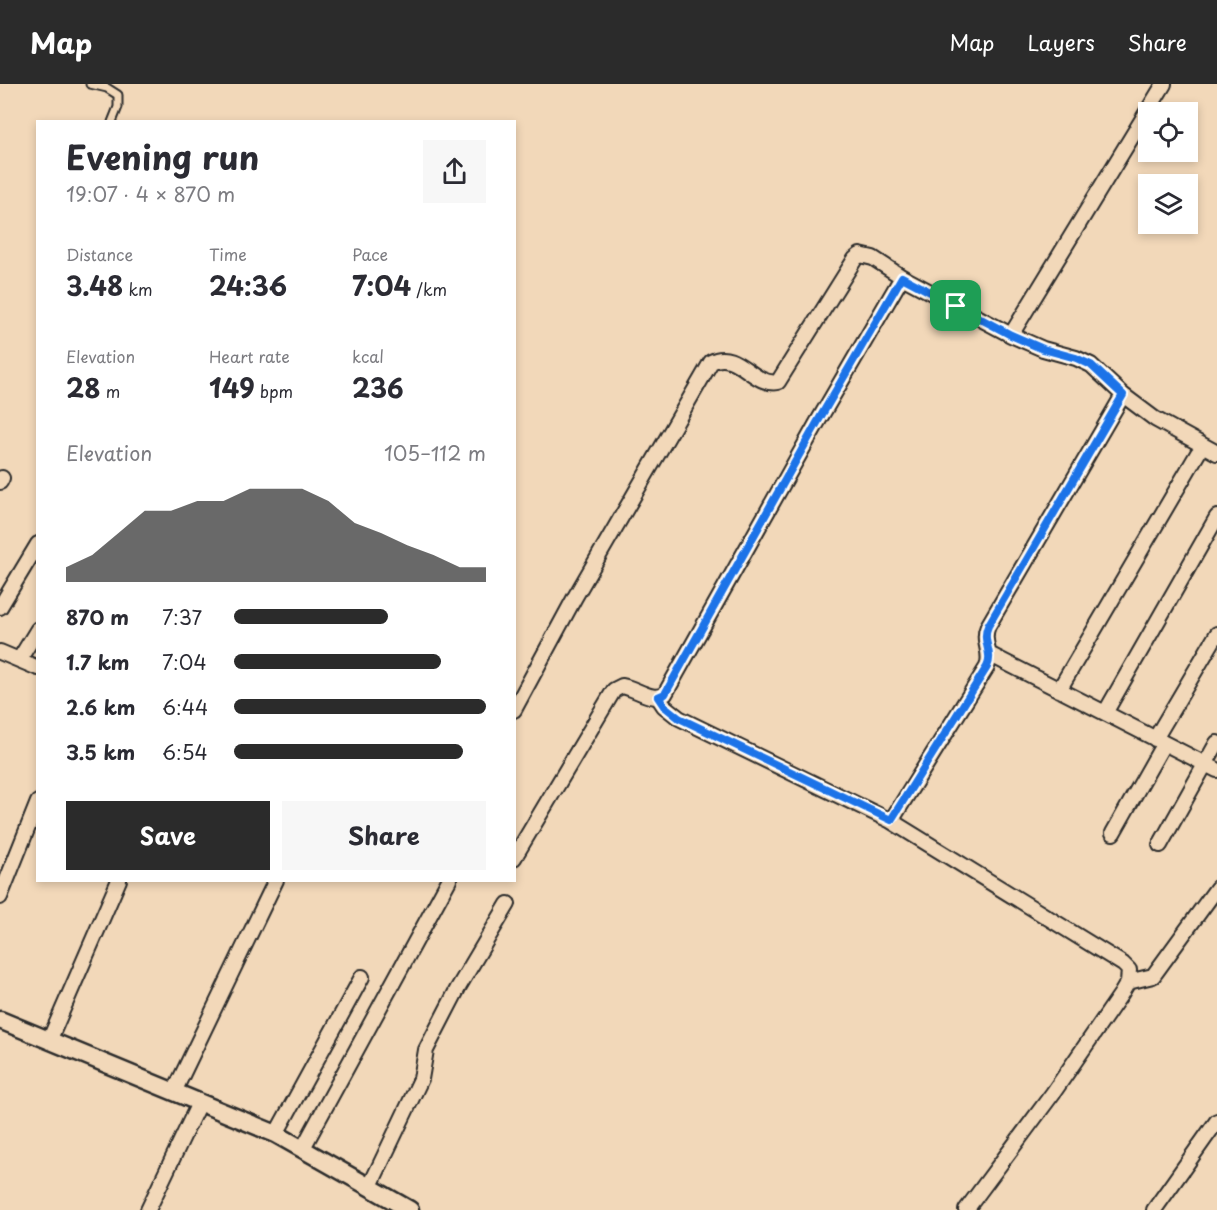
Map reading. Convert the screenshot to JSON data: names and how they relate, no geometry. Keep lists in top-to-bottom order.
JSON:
{
  "page": {
    "header": "Map",
    "nav": ["Map", "Layers", "Share"],
    "heading": ["Evening run", "19:07 · 4 × 870 m"],
    "stats": [
      ["Distance", "3.48 km"],
      ["Time", "24:36"],
      ["Pace", "7:04 /km"],
      ["Elevation", "28 m"],
      ["Heart rate", "149 bpm"],
      ["kcal", "236"]
    ],
    "chart": ["Elevation", "105–112 m"],
    "list": [
      {
        "name": "870 m",
        "note": "7:37"
      },
      {
        "name": "1.7 km",
        "note": "7:04"
      },
      {
        "name": "2.6 km",
        "note": "6:44"
      },
      {
        "name": "3.5 km",
        "note": "6:54"
      }
    ],
    "buttons": ["Save", "Share"]
  }
}
